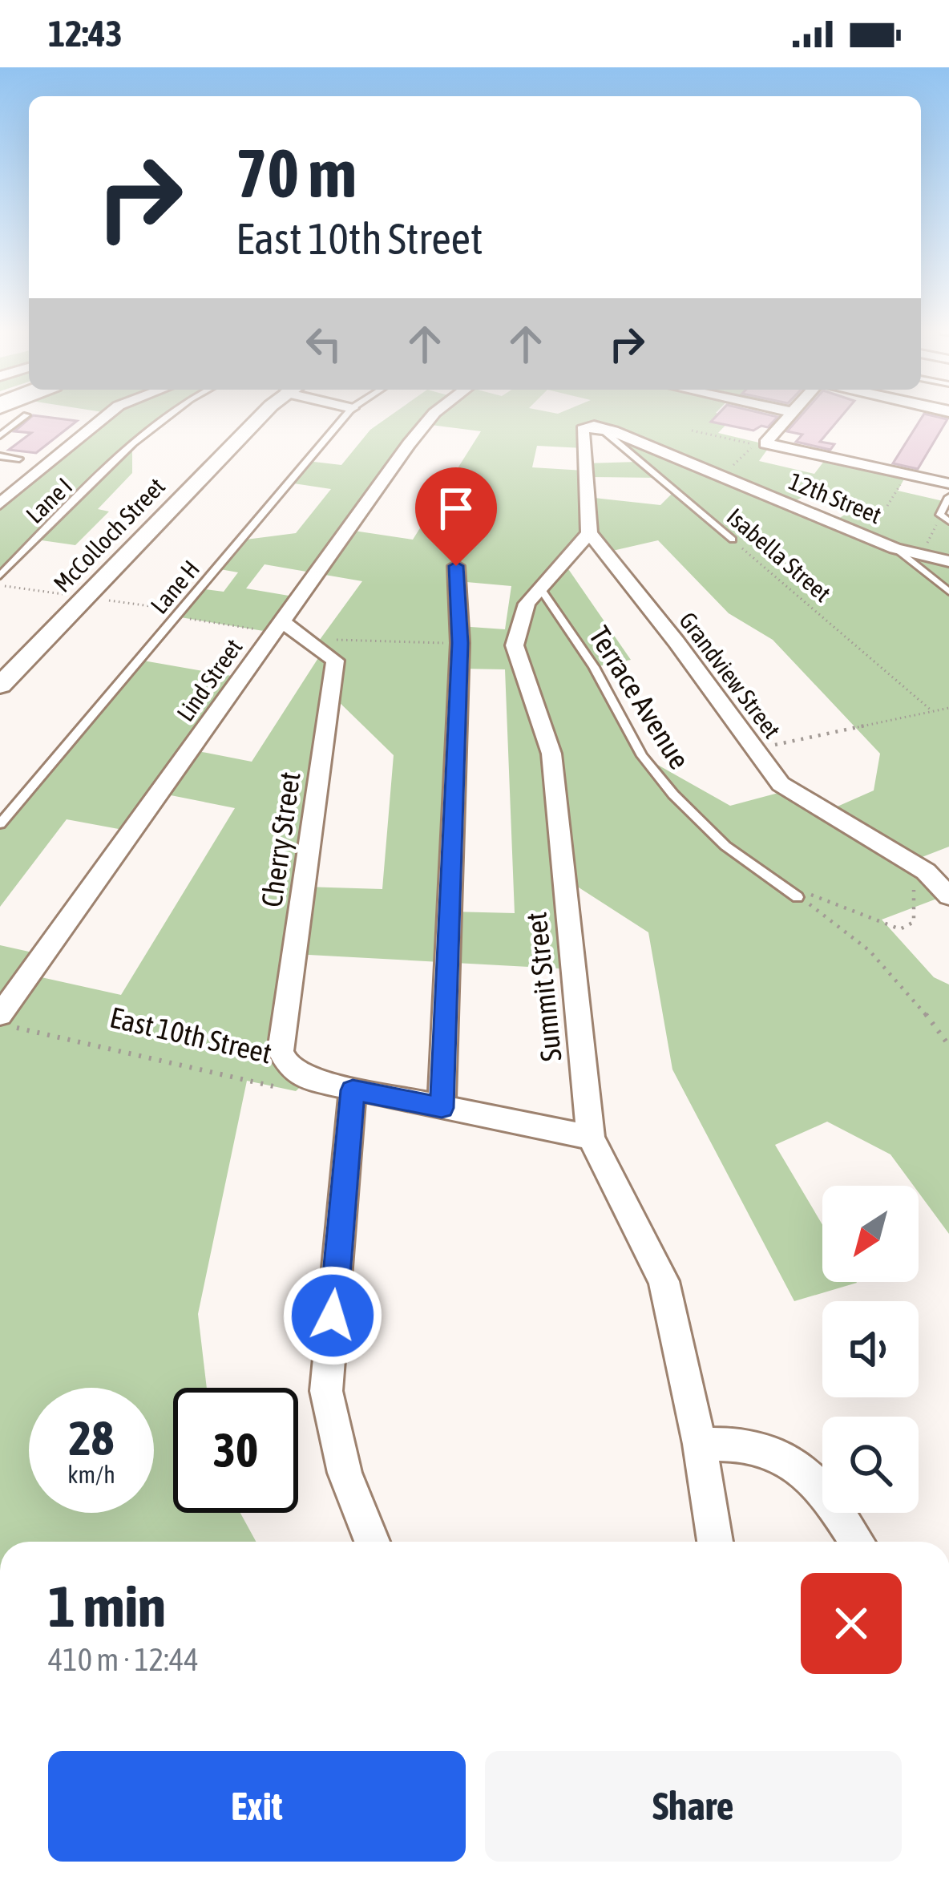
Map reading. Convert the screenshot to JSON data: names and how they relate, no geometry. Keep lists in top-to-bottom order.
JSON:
{
  "streets": {
    "street": [
      "12th Street",
      "McColloch Street",
      "Grandview Street",
      "Lind Street",
      "Cherry Street",
      "Summit Street",
      "East 10th Street"
    ],
    "lane": [
      "Lane I",
      "Isabella Street",
      "Lane H",
      "Terrace Avenue"
    ]
  },
  "crossings": [
    ["12th Street", "Isabella Street"],
    ["Grandview Street", "Summit Street"],
    ["Lind Street", "Cherry Street"],
    ["Terrace Avenue", "Summit Street"],
    ["Cherry Street", "East 10th Street"],
    ["Summit Street", "East 10th Street"]
  ],
  "north": "bottom left",
  "page": {
    "status": "12:43",
    "turn": ["70 m", "East 10th Street"],
    "speed": "28 km/h",
    "limit": "30",
    "heading": ["1 min", "410 m · 12:44"],
    "buttons": ["Exit", "Share"]
  }
}
